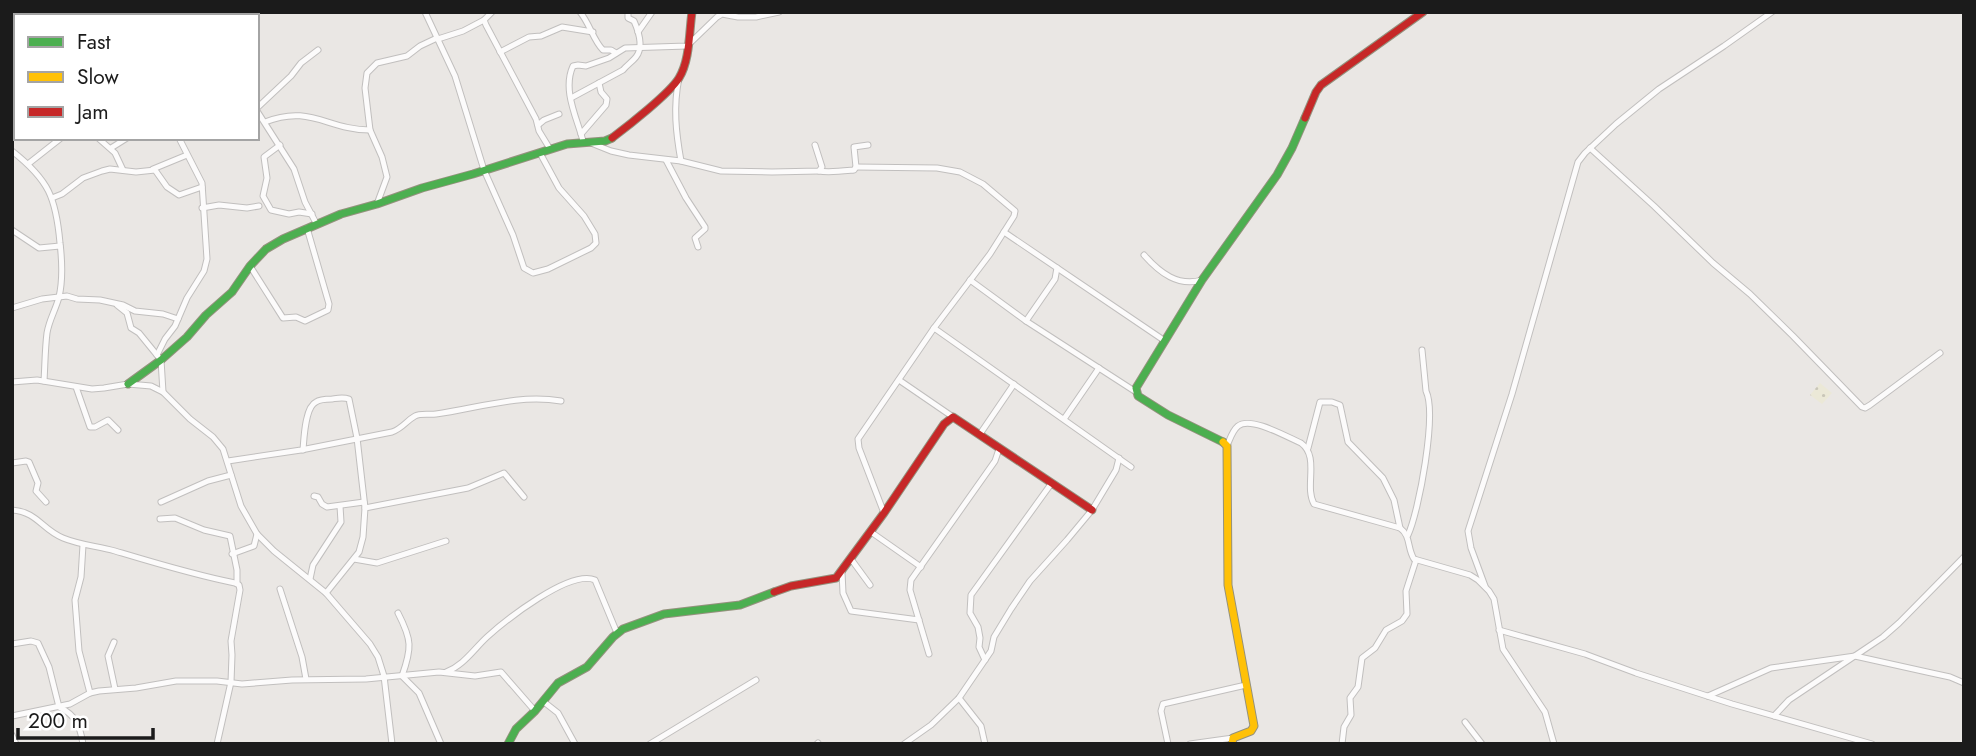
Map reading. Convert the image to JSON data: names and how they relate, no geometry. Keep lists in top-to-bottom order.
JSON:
{
  "legend": ["Fast", "Slow", "Jam"],
  "scale_bar": "200 m"
}
